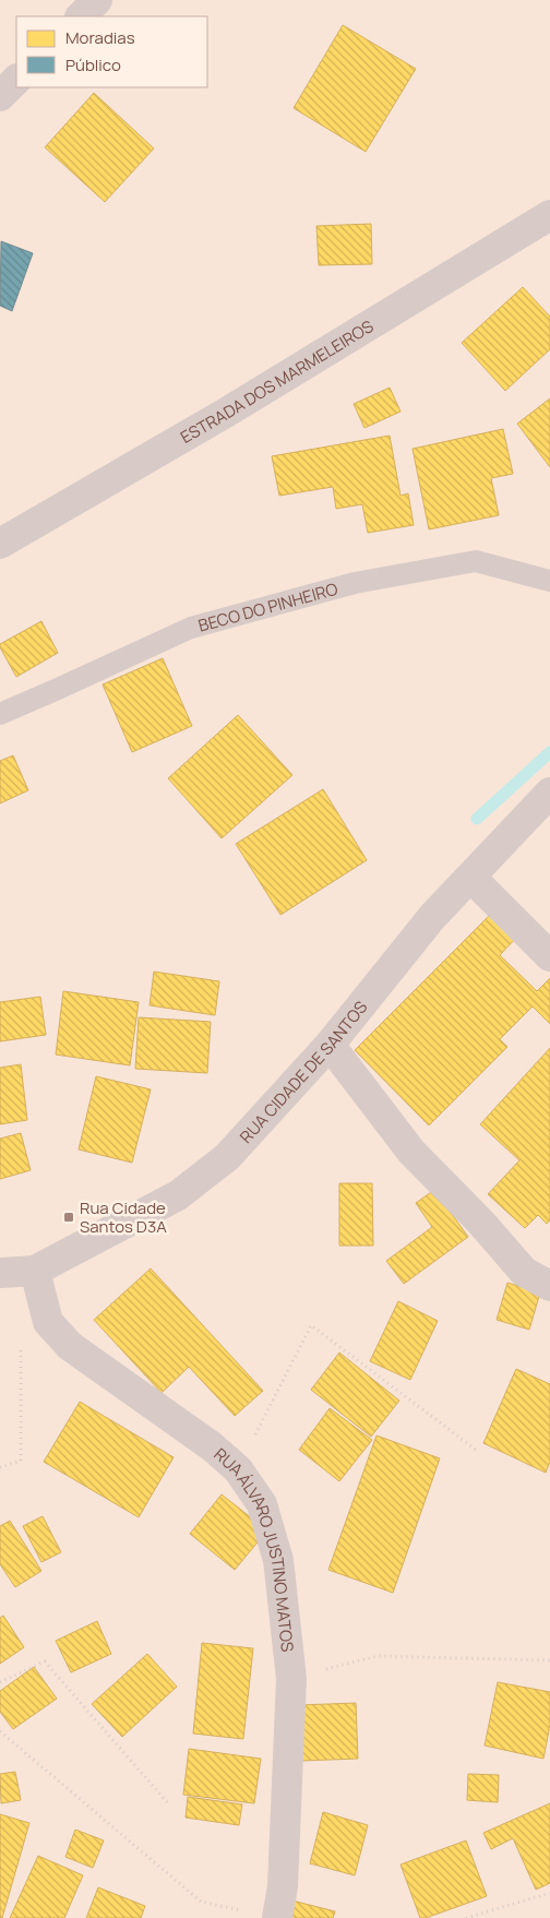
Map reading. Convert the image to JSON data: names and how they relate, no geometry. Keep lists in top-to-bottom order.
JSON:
{
  "streets": {
    "street": ["ESTRADA DOS MARMELEIROS", "RUA CIDADE DE SANTOS", "RUA ÁLVARO JUSTINO MATOS"],
    "lane": ["BECO DO PINHEIRO"]
  },
  "crossings": [
    ["RUA CIDADE DE SANTOS", "RUA ÁLVARO JUSTINO MATOS"]
  ],
  "places": {
    "transit": ["Rua Cidade Santos D3A"]
  },
  "legend": ["Moradias", "Público"]
}
